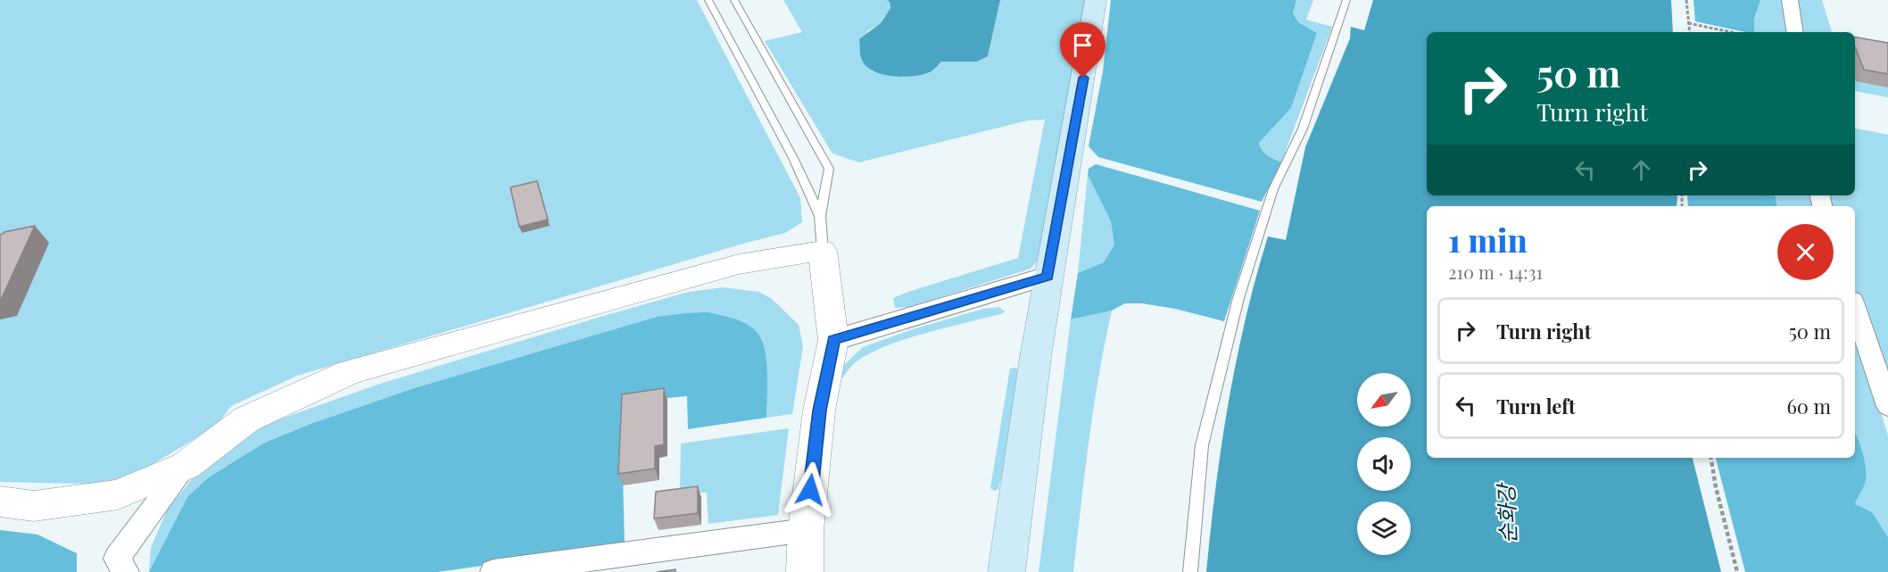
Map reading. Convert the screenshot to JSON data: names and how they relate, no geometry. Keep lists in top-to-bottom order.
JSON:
{
  "water": ["순화강"],
  "north": "bottom left",
  "page": {
    "turn": ["50 m", "Turn right"],
    "heading": ["1 min", "210 m · 14:31"],
    "list": [
      {
        "name": "Turn right",
        "value": "50 m"
      },
      {
        "name": "Turn left",
        "value": "60 m"
      }
    ]
  }
}
